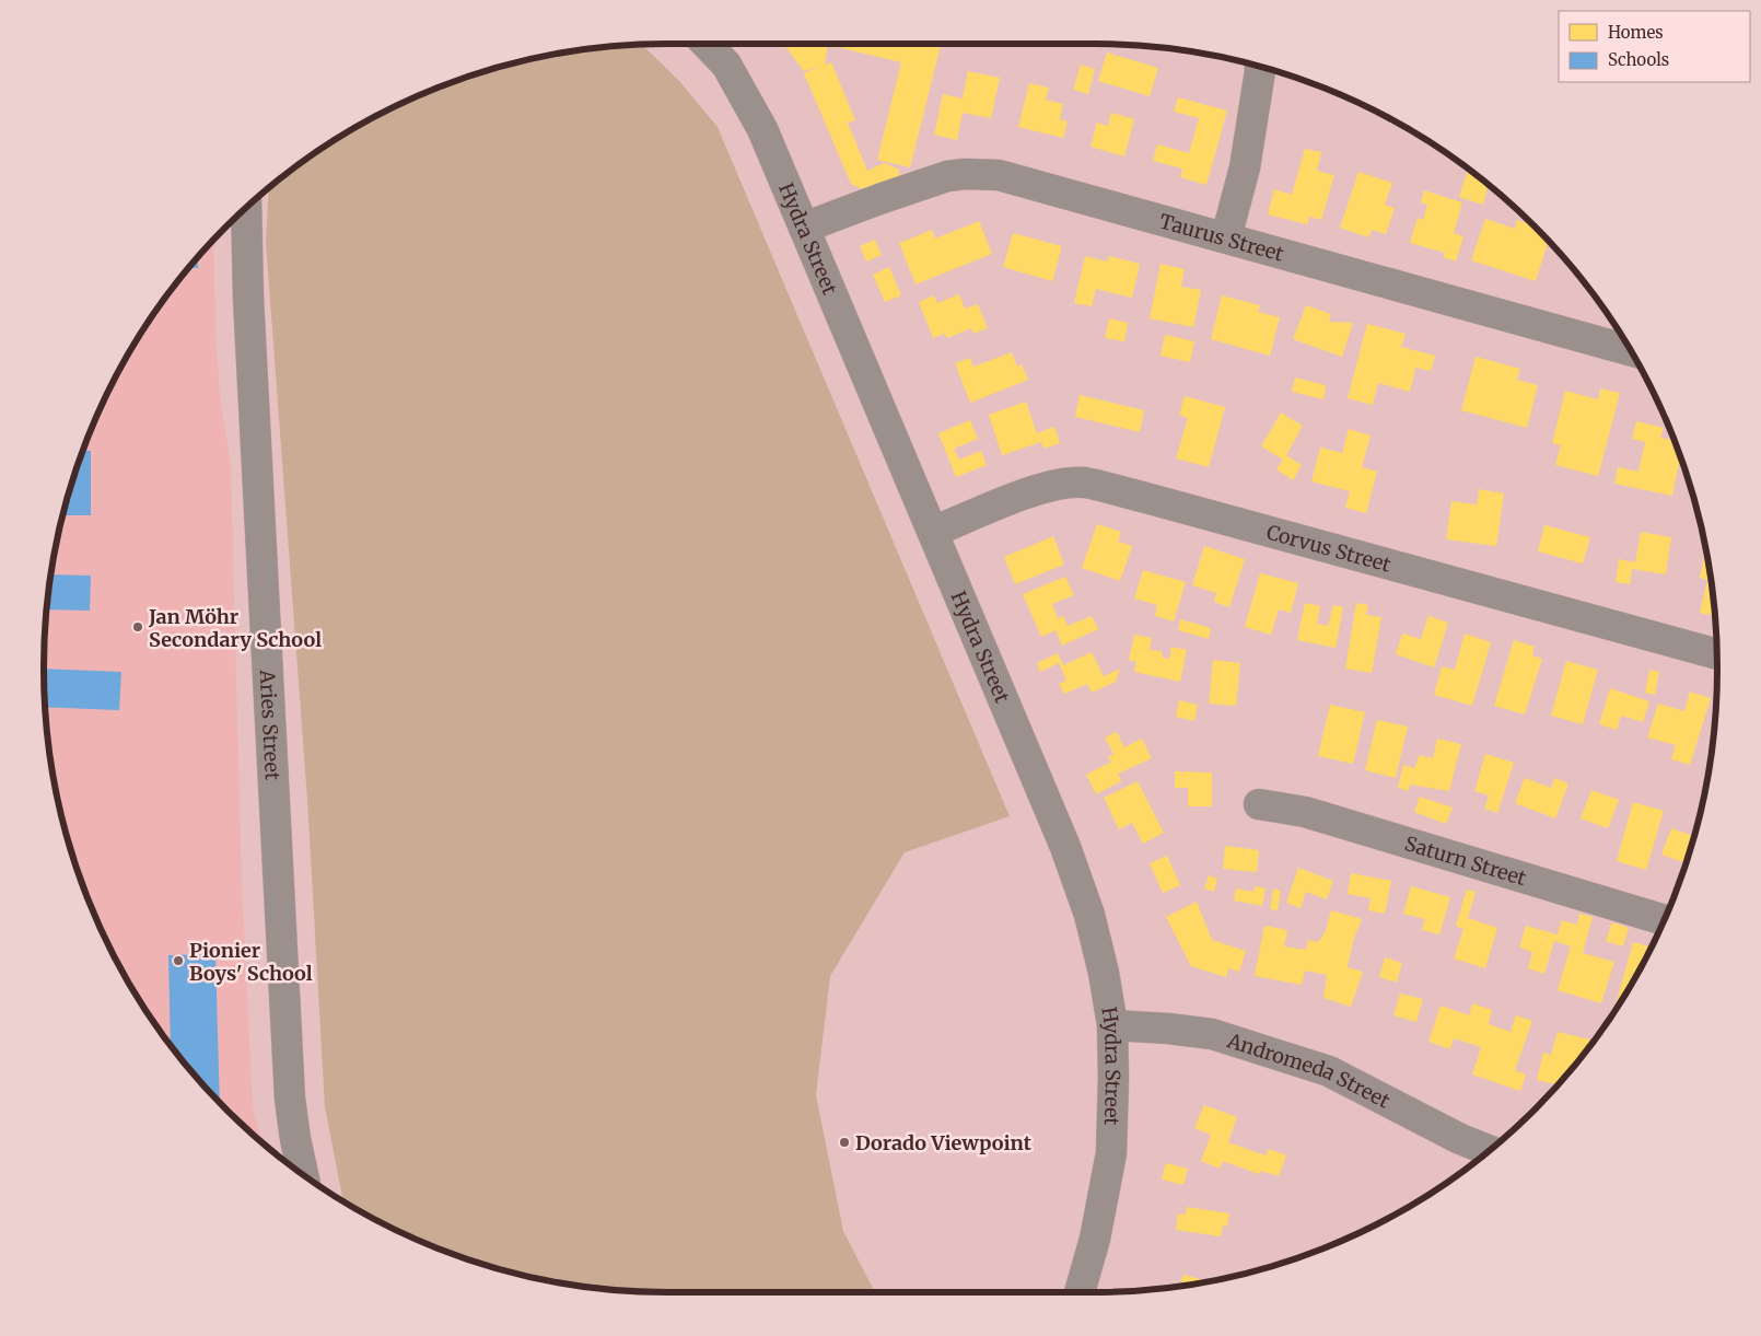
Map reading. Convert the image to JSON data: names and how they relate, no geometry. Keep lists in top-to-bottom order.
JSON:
{
  "streets": {
    "street": [
      "Taurus Street",
      "Hydra Street",
      "Corvus Street",
      "Aries Street",
      "Saturn Street",
      "Andromeda Street"
    ]
  },
  "crossings": [
    ["Taurus Street", "Hydra Street"],
    ["Hydra Street", "Corvus Street"],
    ["Hydra Street", "Andromeda Street"]
  ],
  "places": ["Jan Möhr Secondary School", "Pionier Boys' School", "Dorado Viewpoint"],
  "legend": ["Homes", "Schools"]
}
